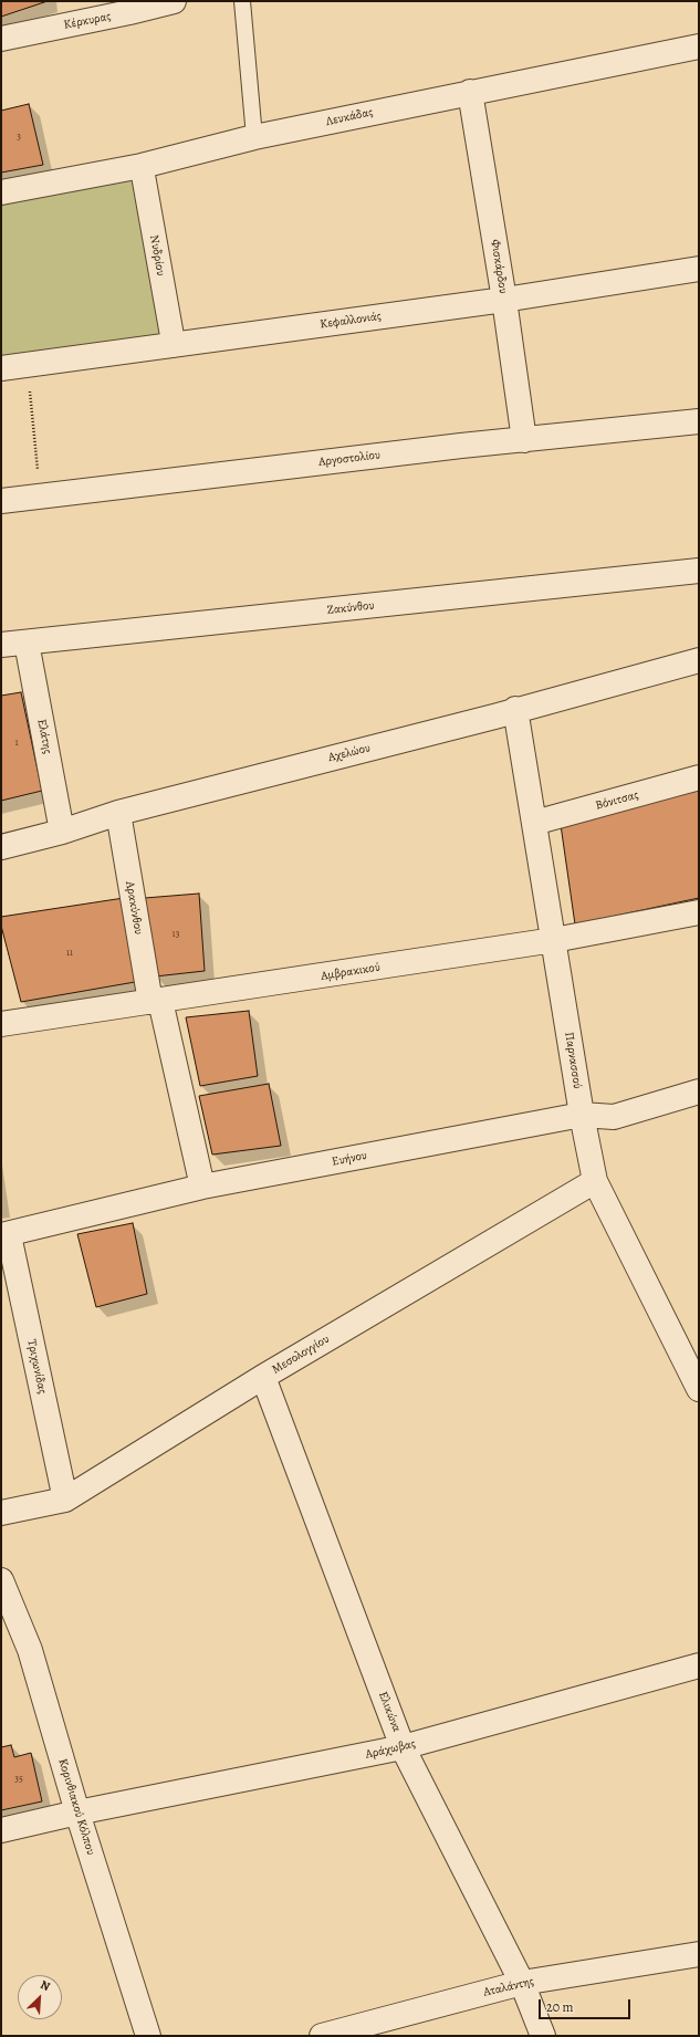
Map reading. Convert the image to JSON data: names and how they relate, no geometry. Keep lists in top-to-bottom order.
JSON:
{
  "streets": {
    "street": [
      "Κέρκυρας",
      "Λευκάδας",
      "Νυδρίου",
      "Φισκάρδου",
      "Κεφαλλονιάς",
      "Αργοστολίου",
      "Ζακύνθου",
      "Ελάτης",
      "Αχελώου",
      "Βόνιτσας",
      "Αρακύνθου",
      "Αμβρακικού",
      "Παρνασσού",
      "Ευήνου",
      "Μεσολογγίου",
      "Τριχωνίδας",
      "Ελικώνα",
      "Αράχωβας",
      "Κορινθιακού Κόλπου",
      "Αταλάντης"
    ]
  },
  "crossings": [
    ["Λευκάδας", "Νυδρίου"],
    ["Λευκάδας", "Φισκάρδου"],
    ["Νυδρίου", "Κεφαλλονιάς"],
    ["Φισκάρδου", "Κεφαλλονιάς"],
    ["Φισκάρδου", "Αργοστολίου"],
    ["Ζακύνθου", "Ελάτης"],
    ["Ελάτης", "Αχελώου"],
    ["Αχελώου", "Αρακύνθου"],
    ["Αχελώου", "Παρνασσού"],
    ["Βόνιτσας", "Παρνασσού"],
    ["Αρακύνθου", "Αμβρακικού"],
    ["Αρακύνθου", "Ευήνου"],
    ["Αμβρακικού", "Παρνασσού"],
    ["Παρνασσού", "Ευήνου"],
    ["Παρνασσού", "Μεσολογγίου"],
    ["Ευήνου", "Τριχωνίδας"],
    ["Μεσολογγίου", "Τριχωνίδας"],
    ["Μεσολογγίου", "Ελικώνα"],
    ["Ελικώνα", "Αράχωβας"],
    ["Ελικώνα", "Αταλάντης"],
    ["Αράχωβας", "Κορινθιακού Κόλπου"]
  ],
  "house_numbers": [
    "3",
    "1",
    "13",
    "11",
    "35"
  ],
  "scale_bar": "20 m",
  "north": "top right"
}
